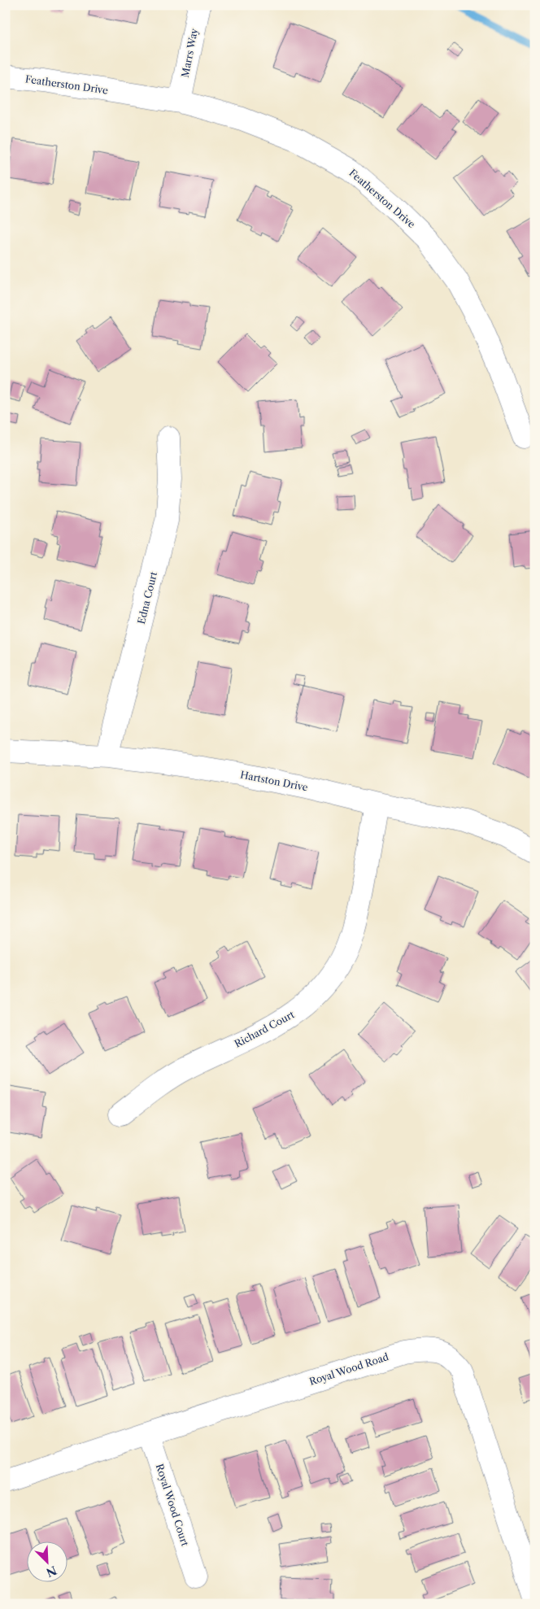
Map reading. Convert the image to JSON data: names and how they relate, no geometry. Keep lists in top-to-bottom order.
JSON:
{
  "streets": {
    "street": [
      "Marrs Way",
      "Featherston Drive",
      "Edna Court",
      "Hartston Drive",
      "Richard Court",
      "Royal Wood Road",
      "Royal Wood Court"
    ]
  },
  "crossings": [
    ["Marrs Way", "Featherston Drive"],
    ["Edna Court", "Hartston Drive"],
    ["Hartston Drive", "Richard Court"],
    ["Royal Wood Road", "Royal Wood Court"]
  ],
  "north": "bottom right"
}
